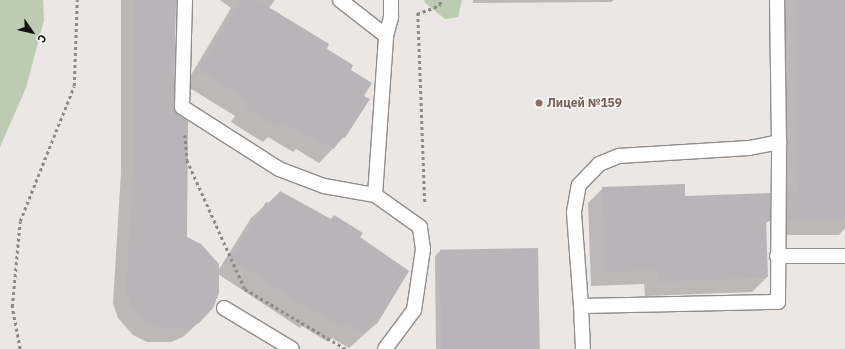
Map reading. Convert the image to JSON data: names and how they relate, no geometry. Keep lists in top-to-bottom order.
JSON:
{
  "places": ["Лицей №159"],
  "north": "bottom right"
}
